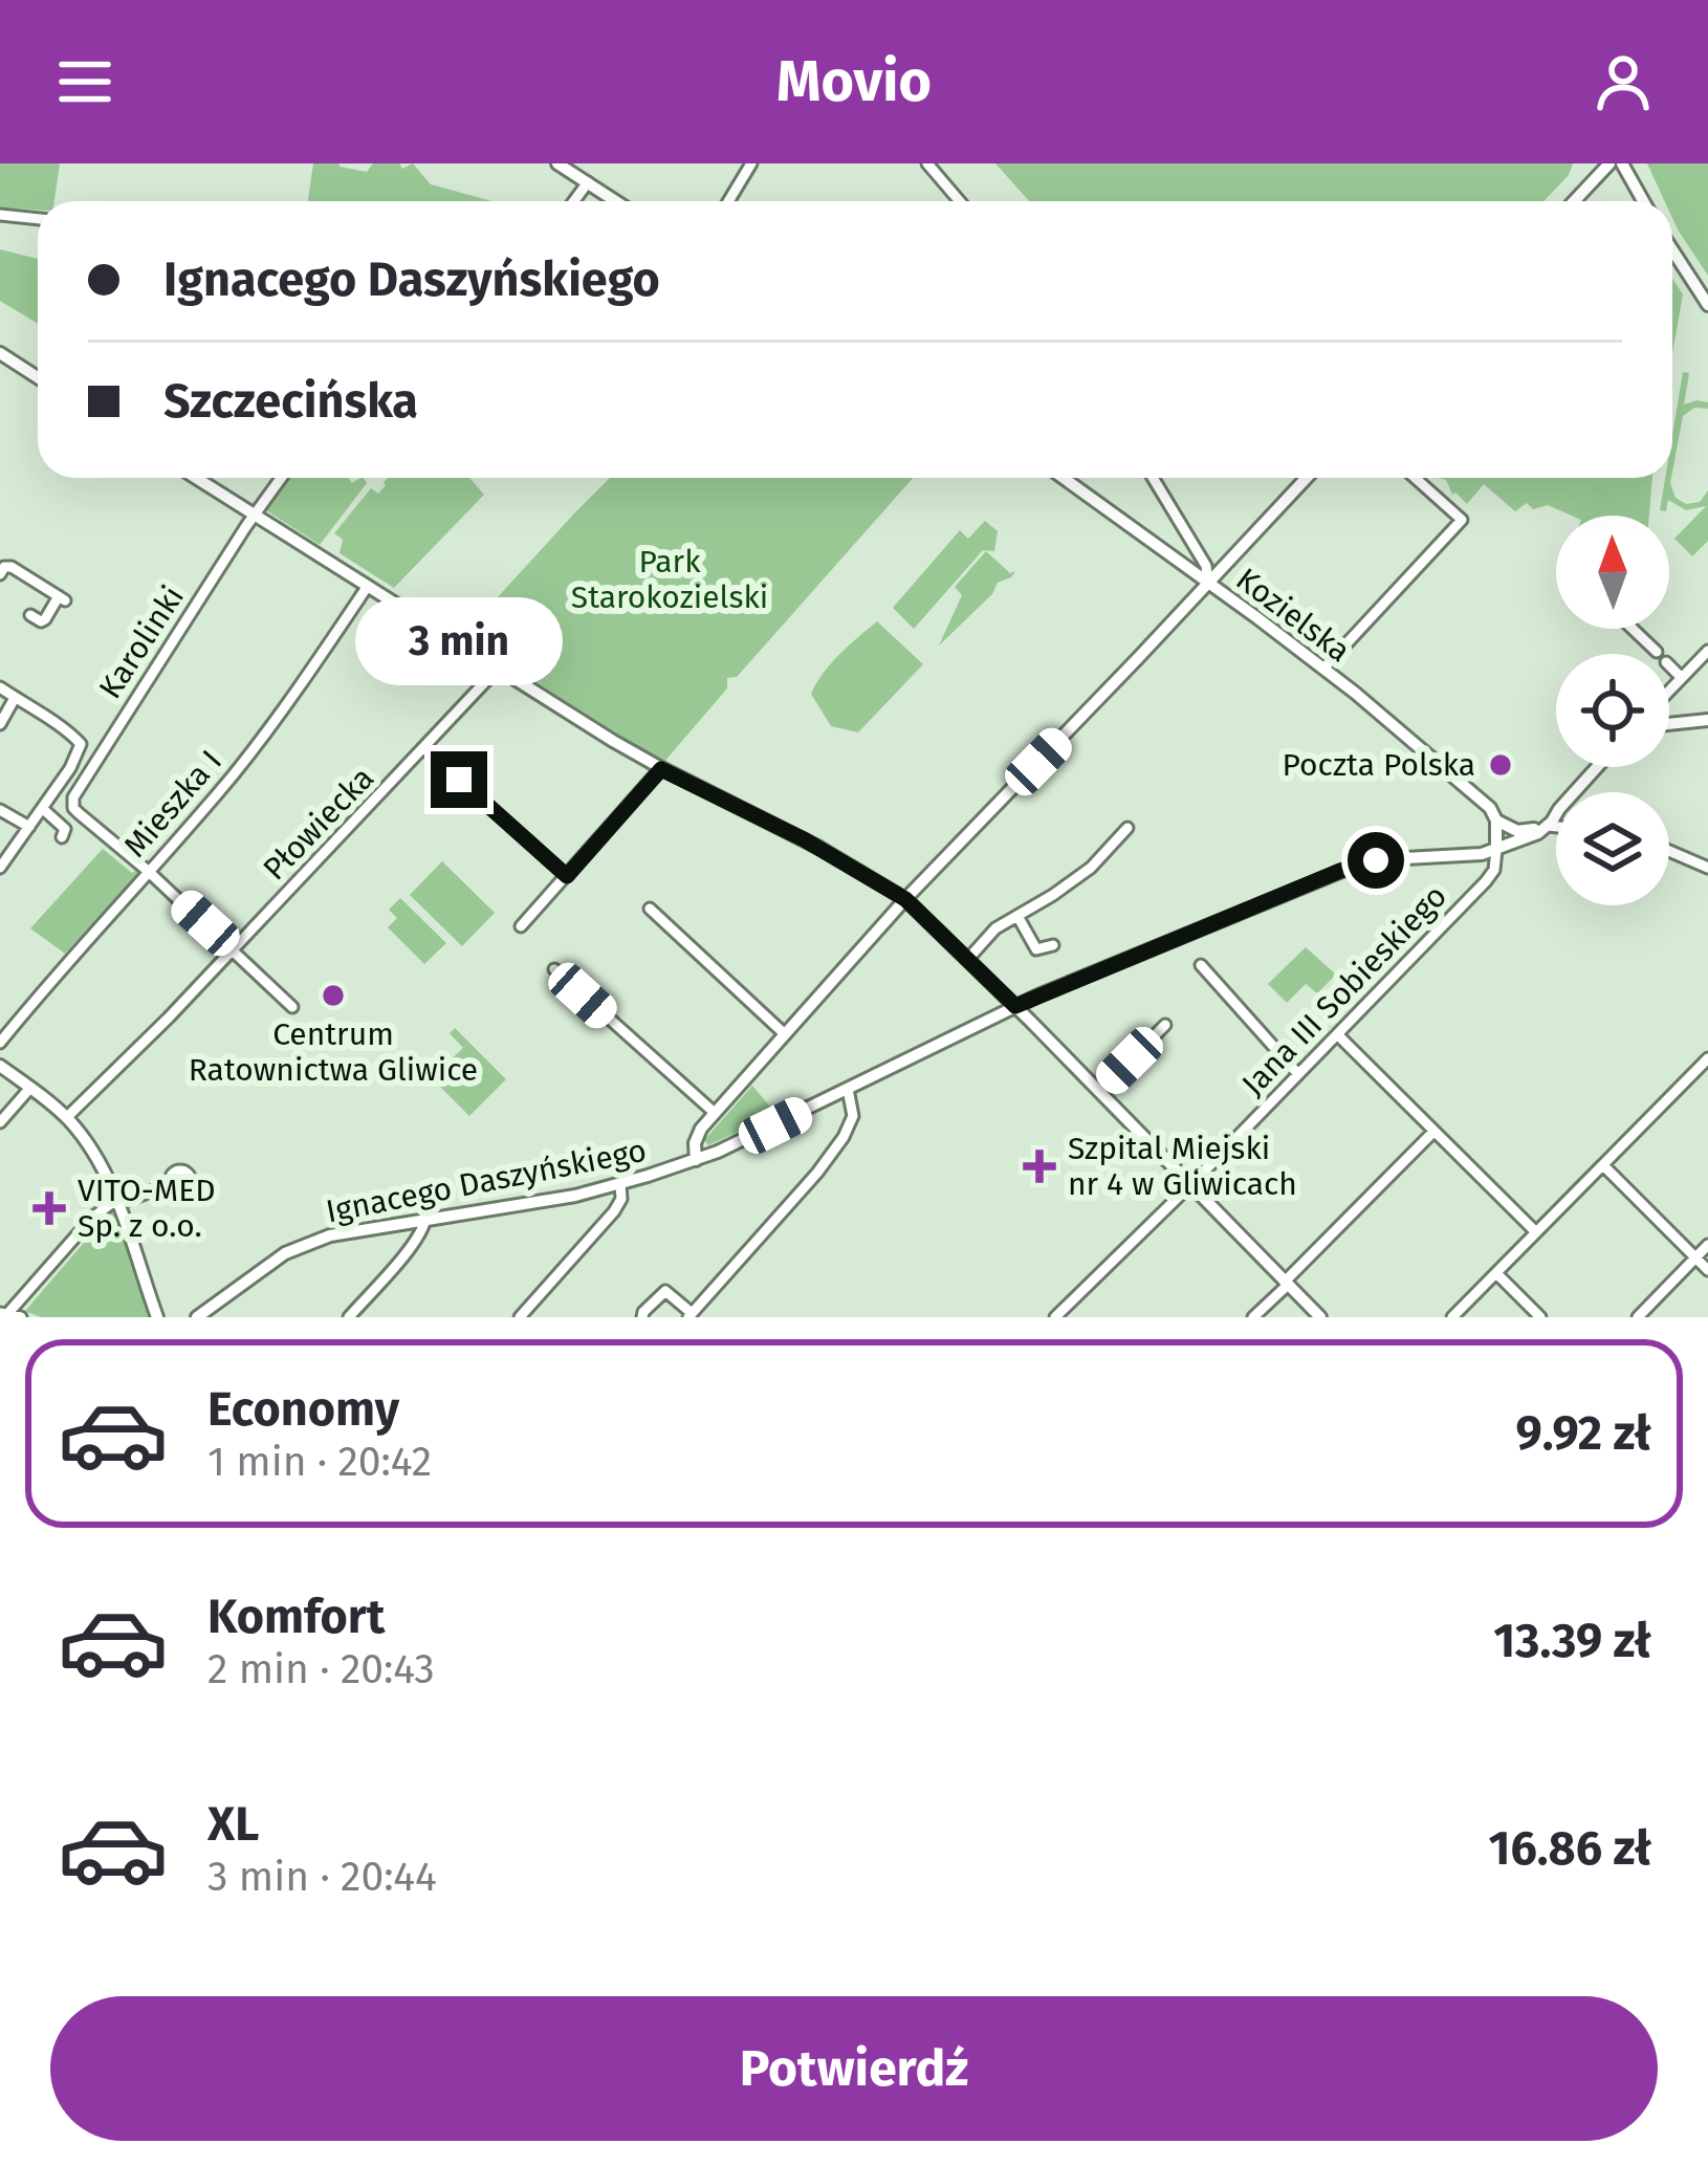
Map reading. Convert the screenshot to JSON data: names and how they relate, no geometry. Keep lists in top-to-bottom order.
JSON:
{
  "streets": {
    "street": [
      "Kozielska",
      "Karolinki",
      "Mieszka I",
      "Płowiecka",
      "Jana III Sobieskiego",
      "Ignacego Daszyńskiego"
    ]
  },
  "crossings": [
    ["Karolinki", "Mieszka I"],
    ["Jana III Sobieskiego", "Ignacego Daszyńskiego"]
  ],
  "parks": ["Park Starokozielski"],
  "places": {
    "other": ["Poczta Polska", "Centrum Ratownictwa Gliwice"],
    "health": ["Szpital Miejski nr 4 w Gliwicach", "VITO-MED Sp. z o.o."]
  },
  "north": "top",
  "page": {
    "header": "Movio",
    "banner": ["Ignacego Daszyńskiego", "Szczecińska"],
    "bubble": "3 min",
    "list": [
      {
        "name": "Economy",
        "note": "1 min · 20:42",
        "value": "9.92 zł"
      },
      {
        "name": "Komfort",
        "note": "2 min · 20:43",
        "value": "13.39 zł"
      },
      {
        "name": "XL",
        "note": "3 min · 20:44",
        "value": "16.86 zł"
      }
    ],
    "buttons": "Potwierdź"
  }
}
